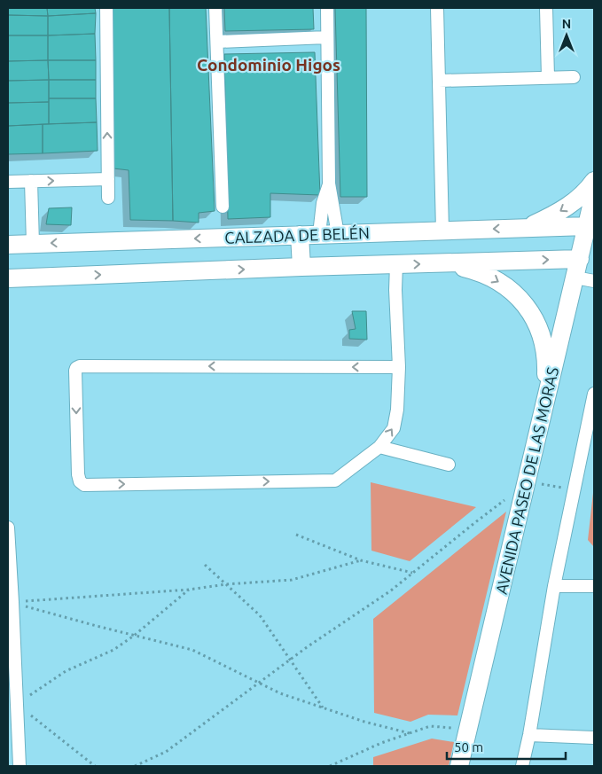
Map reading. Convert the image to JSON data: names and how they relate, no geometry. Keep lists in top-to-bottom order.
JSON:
{
  "streets": {
    "street": ["CALZADA DE BELÉN", "AVENIDA PASEO DE LAS MORAS"]
  },
  "crossings": [
    ["CALZADA DE BELÉN", "AVENIDA PASEO DE LAS MORAS"]
  ],
  "districts": ["Condominio Higos"],
  "scale_bar": "50 m",
  "north": "top"
}
